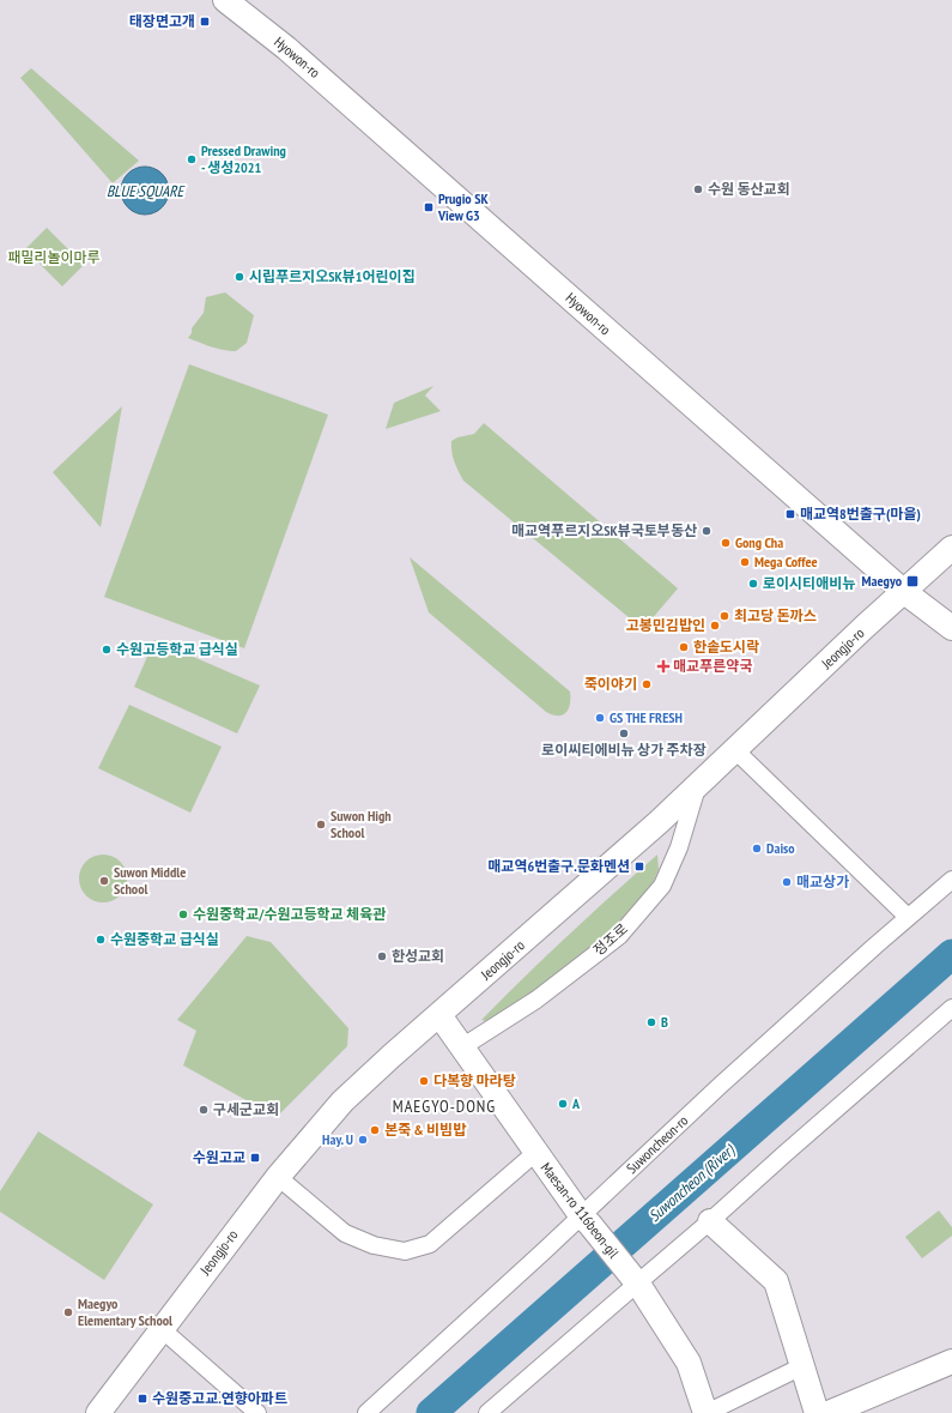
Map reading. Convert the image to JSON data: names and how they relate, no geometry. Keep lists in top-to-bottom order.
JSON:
{
  "streets": {
    "street": [
      "Hyowon-ro",
      "Jeongjo-ro",
      "정조로",
      "Suwoncheon-ro",
      "Maesan-ro 116beon-gil"
    ]
  },
  "crossings": [
    ["Hyowon-ro", "Jeongjo-ro"],
    ["Jeongjo-ro", "정조로"],
    ["Jeongjo-ro", "Maesan-ro 116beon-gil"],
    ["정조로", "Maesan-ro 116beon-gil"],
    ["Suwoncheon-ro", "Maesan-ro 116beon-gil"]
  ],
  "districts": ["MAEGYO-DONG"],
  "water": ["BLUE SQUARE", "Suwoncheon (River)"],
  "parks": ["패밀리놀이마루"],
  "places": {
    "transit": [
      "태장면고개",
      "Prugio SK View G3",
      "매교역8번출구(마을)",
      "Maegyo",
      "매교역6번출구.문화멘션",
      "수원고교",
      "수원중고교.연향아파트"
    ],
    "other": [
      "Pressed Drawing - 생성2021",
      "수원 동산교회",
      "시립푸르지오SK뷰1어린이집",
      "매교역푸르지오SK뷰국토부동산",
      "Gong Cha",
      "Mega Coffee",
      "로이시티애비뉴",
      "최고당 돈까스",
      "고봉민김밥인",
      "한솥도시락",
      "수원고등학교 급식실",
      "죽이야기",
      "GS THE FRESH",
      "로이씨티에비뉴 상가 주차장",
      "Suwon High School",
      "Daiso",
      "Suwon Middle School",
      "매교상가",
      "수원중학교/수원고등학교 체육관",
      "수원중학교 급식실",
      "한성교회",
      "B",
      "다복향 마라탕",
      "A",
      "구세군교회",
      "본죽 & 비빔밥",
      "Hay. U",
      "Maegyo Elementary School"
    ],
    "health": ["매교푸른약국"]
  }
}
